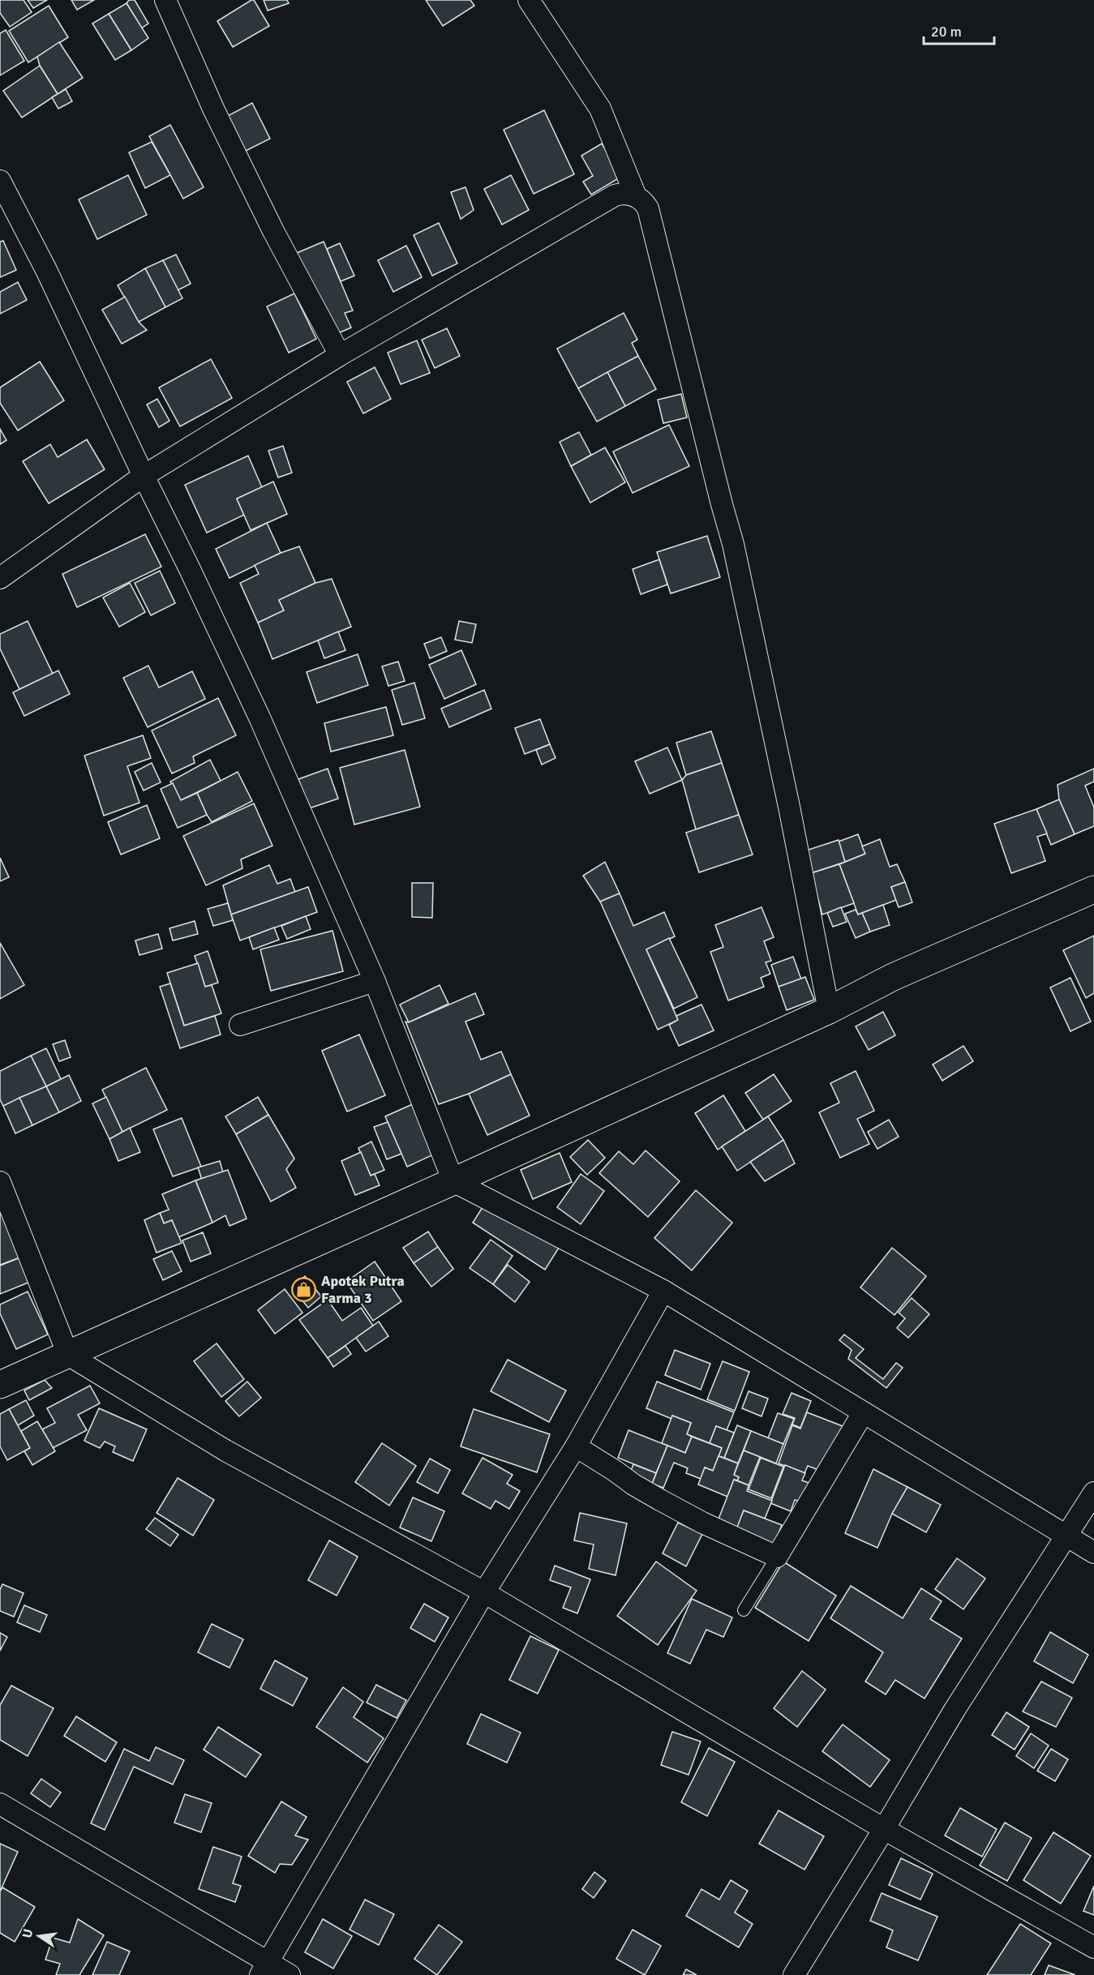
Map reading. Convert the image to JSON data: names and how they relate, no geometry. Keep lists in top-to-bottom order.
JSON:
{
  "places": {
    "shop": ["Apotek Putra Farma 3"]
  },
  "scale_bar": "20 m",
  "north": "left"
}
